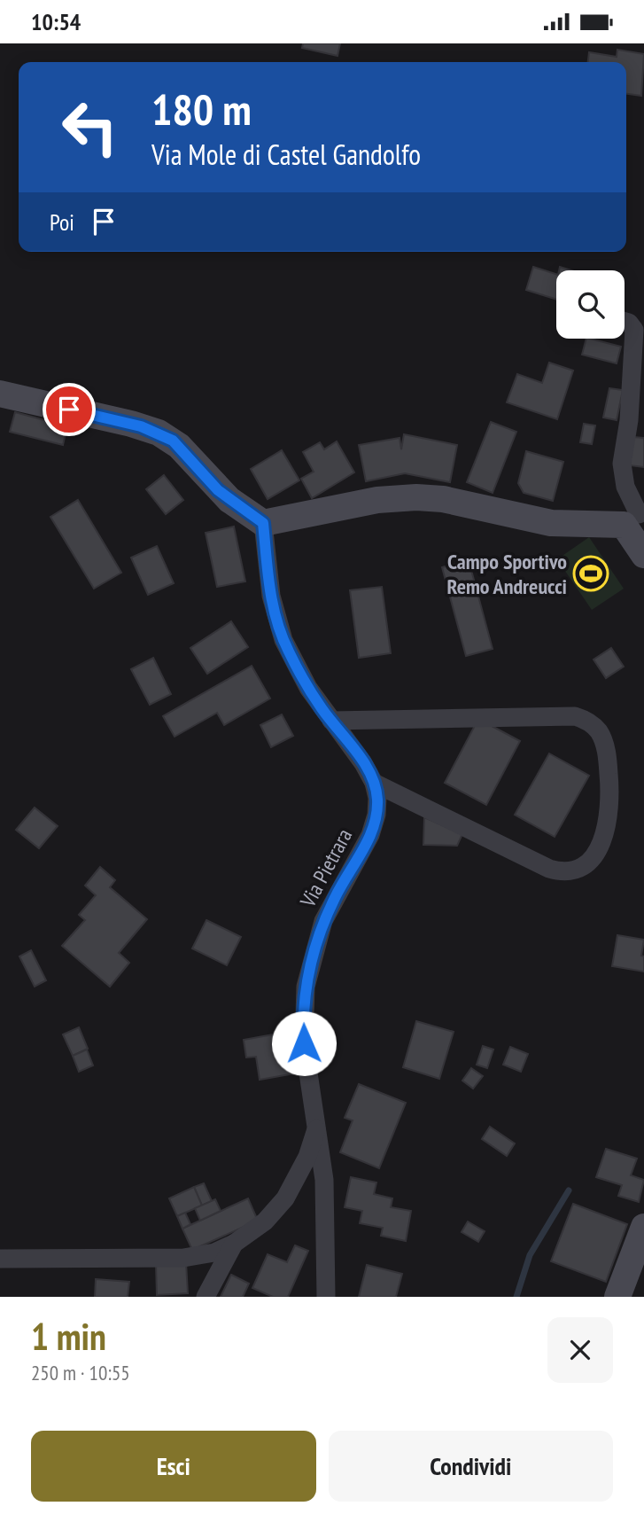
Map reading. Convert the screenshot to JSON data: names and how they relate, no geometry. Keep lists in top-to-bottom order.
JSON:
{
  "streets": {
    "street": ["Via Pietrara"]
  },
  "places": {
    "sports": ["Campo Sportivo Remo Andreucci"]
  },
  "page": {
    "status": "10:54",
    "turn": ["180 m", "Via Mole di Castel Gandolfo"],
    "then": "Poi",
    "heading": ["1 min", "250 m · 10:55"],
    "buttons": ["Esci", "Condividi"]
  }
}
